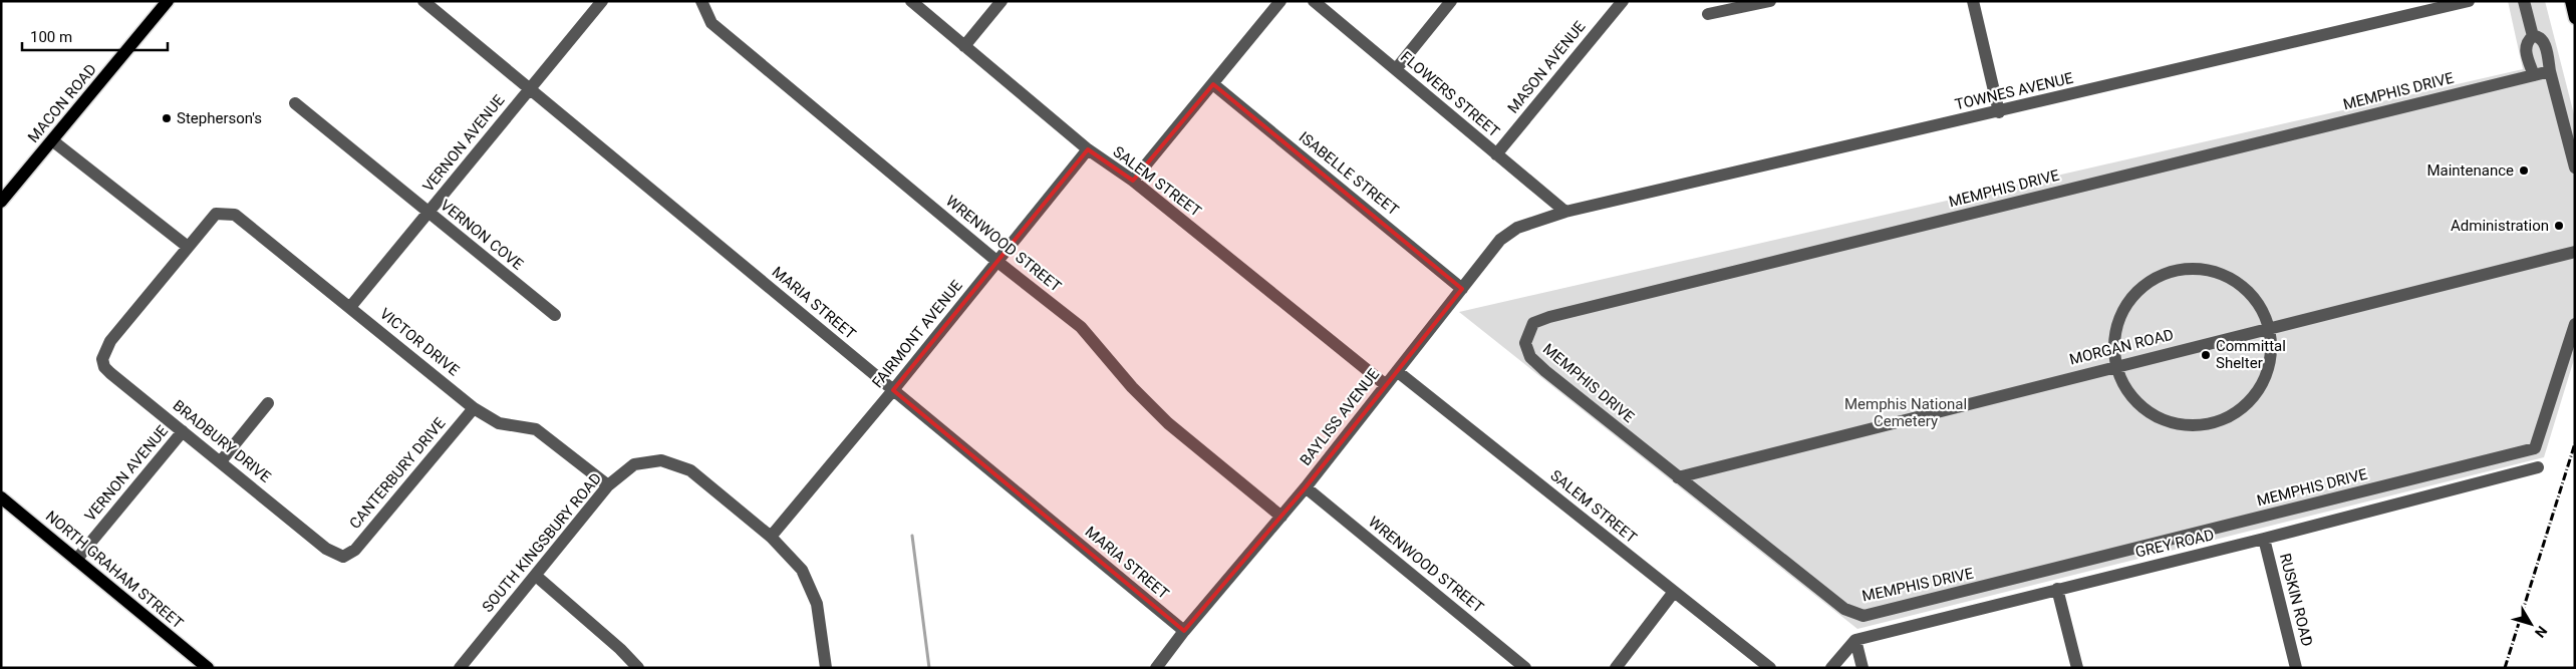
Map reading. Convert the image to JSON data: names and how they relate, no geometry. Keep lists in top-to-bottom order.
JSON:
{
  "streets": {
    "main road": ["MACON ROAD", "NORTH GRAHAM STREET"],
    "street": [
      "MASON AVENUE",
      "TOWNES AVENUE",
      "MEMPHIS DRIVE",
      "FLOWERS STREET",
      "VERNON AVENUE",
      "ISABELLE STREET",
      "SALEM STREET",
      "VERNON COVE",
      "WRENWOOD STREET",
      "MARIA STREET",
      "FAIRMONT AVENUE",
      "VICTOR DRIVE",
      "MORGAN ROAD",
      "BAYLISS AVENUE",
      "BRADBURY DRIVE",
      "CANTERBURY DRIVE",
      "SOUTH KINGSBURY ROAD",
      "GREY ROAD",
      "RUSKIN ROAD"
    ]
  },
  "crossings": [
    ["MASON AVENUE", "FLOWERS STREET"],
    ["TOWNES AVENUE", "FLOWERS STREET"],
    ["TOWNES AVENUE", "BAYLISS AVENUE"],
    ["MEMPHIS DRIVE", "MORGAN ROAD"],
    ["FLOWERS STREET", "BAYLISS AVENUE"],
    ["VERNON AVENUE", "VERNON COVE"],
    ["VERNON AVENUE", "MARIA STREET"],
    ["VERNON AVENUE", "VICTOR DRIVE"],
    ["VERNON AVENUE", "BRADBURY DRIVE"],
    ["VERNON AVENUE", "NORTH GRAHAM STREET"],
    ["ISABELLE STREET", "BAYLISS AVENUE"],
    ["SALEM STREET", "FAIRMONT AVENUE"],
    ["SALEM STREET", "BAYLISS AVENUE"],
    ["WRENWOOD STREET", "FAIRMONT AVENUE"],
    ["WRENWOOD STREET", "BAYLISS AVENUE"],
    ["MARIA STREET", "FAIRMONT AVENUE"],
    ["MARIA STREET", "BAYLISS AVENUE"],
    ["FAIRMONT AVENUE", "SOUTH KINGSBURY ROAD"],
    ["VICTOR DRIVE", "BRADBURY DRIVE"],
    ["VICTOR DRIVE", "CANTERBURY DRIVE"],
    ["VICTOR DRIVE", "SOUTH KINGSBURY ROAD"],
    ["BRADBURY DRIVE", "CANTERBURY DRIVE"],
    ["GREY ROAD", "RUSKIN ROAD"]
  ],
  "parks": ["Memphis National Cemetery"],
  "places": [
    "Stepherson's",
    "Maintenance",
    "Administration",
    "Committal Shelter"
  ],
  "scale_bar": "100 m",
  "north": "bottom right"
}
